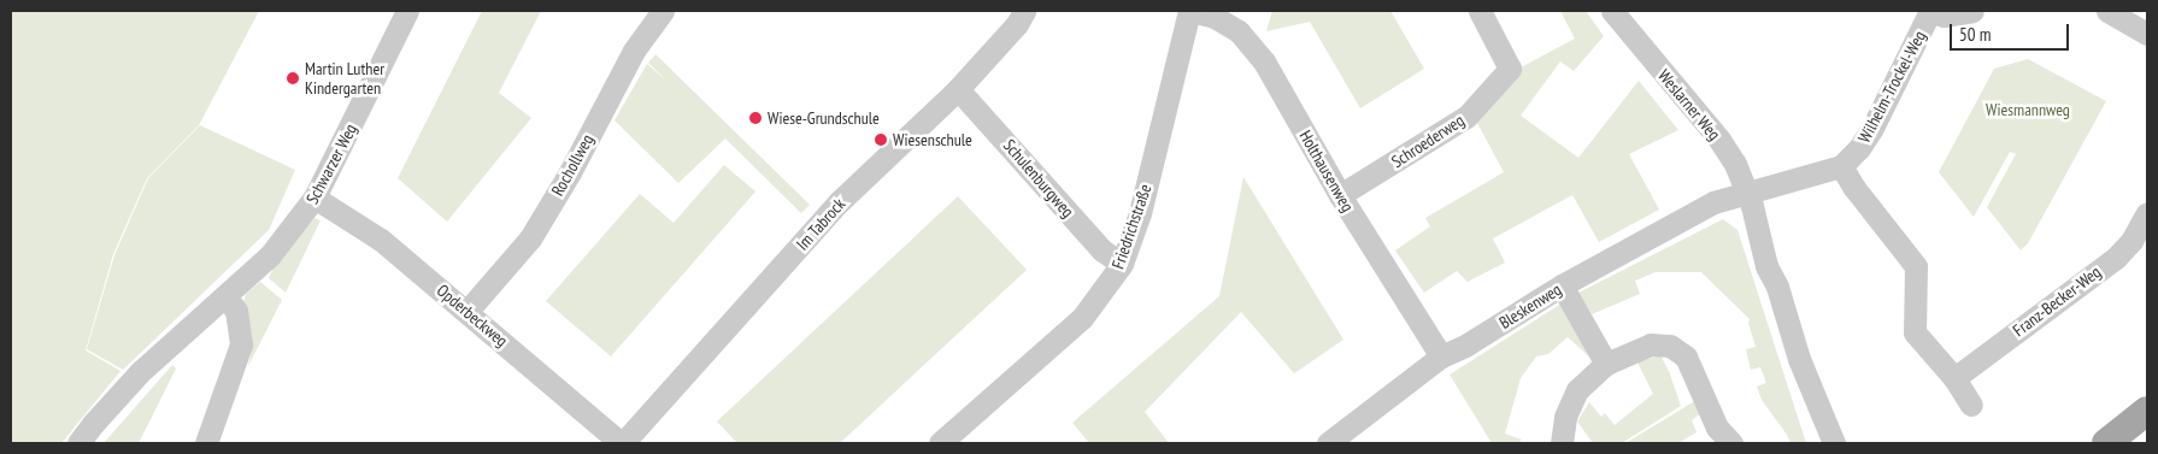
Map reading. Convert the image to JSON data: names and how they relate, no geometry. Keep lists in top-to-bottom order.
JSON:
{
  "streets": {
    "street": [
      "Wilhelm-Trockel-Weg",
      "Weslarner Weg",
      "Schroederweg",
      "Schwarzer Weg",
      "Rochollweg",
      "Holthausenweg",
      "Schulenburgweg",
      "Im Tabrock",
      "Friedrichstraße",
      "Franz-Becker-Weg",
      "Bleskenweg",
      "Opderbeckweg"
    ]
  },
  "crossings": [
    ["Weslarner Weg", "Bleskenweg"],
    ["Schroederweg", "Holthausenweg"],
    ["Schwarzer Weg", "Opderbeckweg"],
    ["Rochollweg", "Opderbeckweg"],
    ["Holthausenweg", "Friedrichstraße"],
    ["Holthausenweg", "Bleskenweg"],
    ["Schulenburgweg", "Im Tabrock"],
    ["Schulenburgweg", "Friedrichstraße"],
    ["Im Tabrock", "Opderbeckweg"]
  ],
  "parks": ["Wiesmannweg"],
  "places": ["Martin Luther Kindergarten", "Wiese-Grundschule", "Wiesenschule"],
  "scale_bar": "50 m"
}
